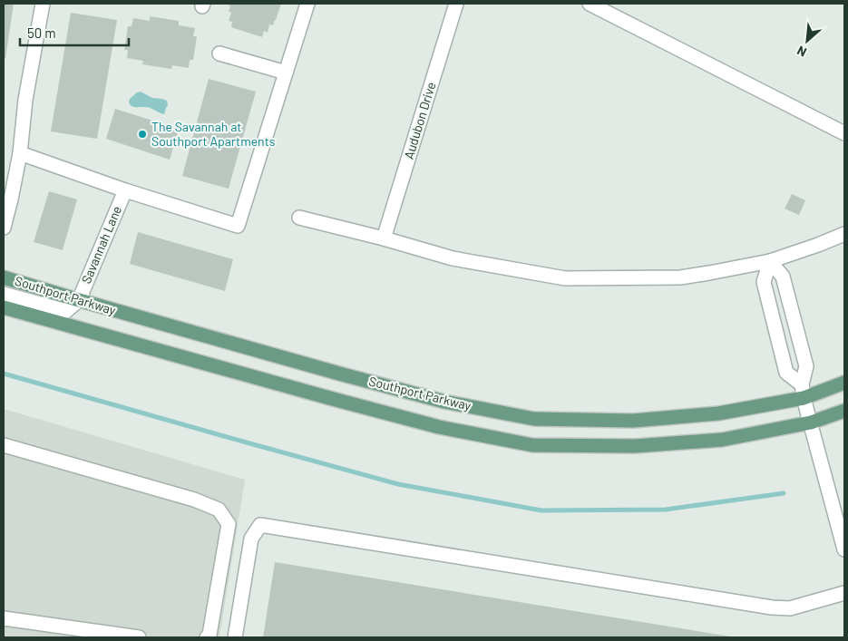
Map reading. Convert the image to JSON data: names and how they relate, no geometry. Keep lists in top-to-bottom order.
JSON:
{
  "streets": {
    "main road": ["Southport Parkway"],
    "street": ["Audubon Drive", "Savannah Lane"]
  },
  "crossings": [
    ["Savannah Lane", "Southport Parkway"]
  ],
  "places": ["The Savannah at Southport Apartments"],
  "scale_bar": "50 m",
  "north": "bottom left"
}
